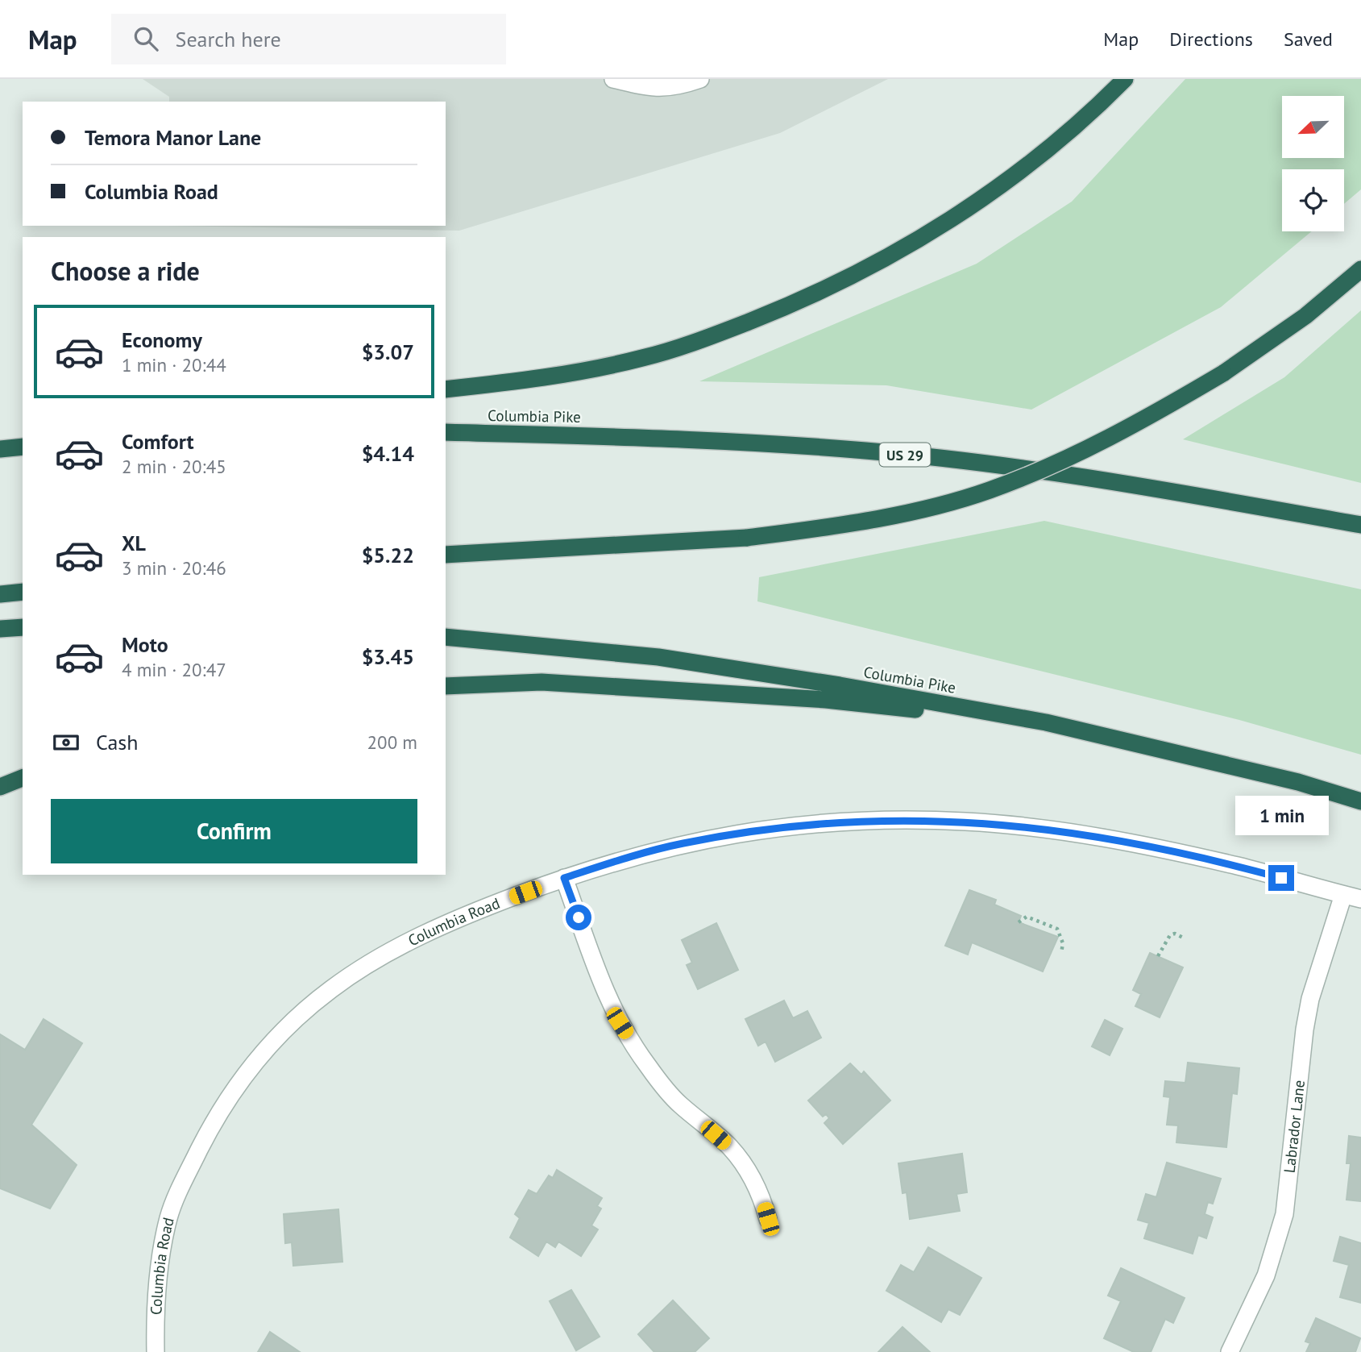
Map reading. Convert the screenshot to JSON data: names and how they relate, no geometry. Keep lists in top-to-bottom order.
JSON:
{
  "streets": {
    "highway": ["Columbia Pike", "US 29"],
    "street": ["Columbia Road", "Labrador Lane"]
  },
  "crossings": [
    ["Columbia Road", "Labrador Lane"]
  ],
  "north": "bottom left",
  "page": {
    "header": "Map",
    "search": "Search here",
    "nav": ["Map", "Directions", "Saved"],
    "banner": ["Temora Manor Lane", "Columbia Road"],
    "heading": "Choose a ride",
    "list": [
      {
        "name": "Economy",
        "note": "1 min · 20:44",
        "value": "$3.07"
      },
      {
        "name": "Comfort",
        "note": "2 min · 20:45",
        "value": "$4.14"
      },
      {
        "name": "XL",
        "note": "3 min · 20:46",
        "value": "$5.22"
      },
      {
        "name": "Moto",
        "note": "4 min · 20:47",
        "value": "$3.45"
      }
    ],
    "pay": ["Cash", "200 m"],
    "buttons": "Confirm",
    "bubble": "1 min"
  }
}
